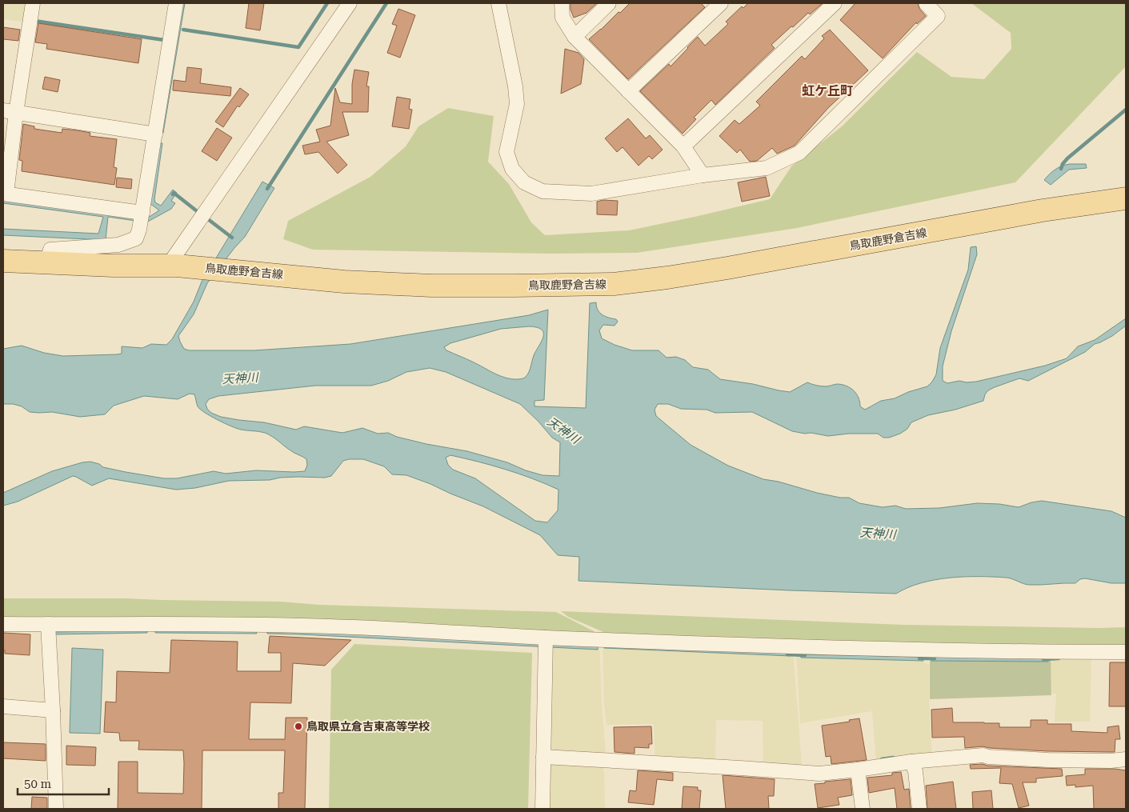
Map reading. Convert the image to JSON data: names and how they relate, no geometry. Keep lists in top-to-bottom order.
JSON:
{
  "streets": {
    "main road": ["鳥取鹿野倉吉線"]
  },
  "districts": ["虹ケ丘町"],
  "water": ["天神川"],
  "places": ["鳥取県立倉吉東高等学校"],
  "scale_bar": "50 m"
}
